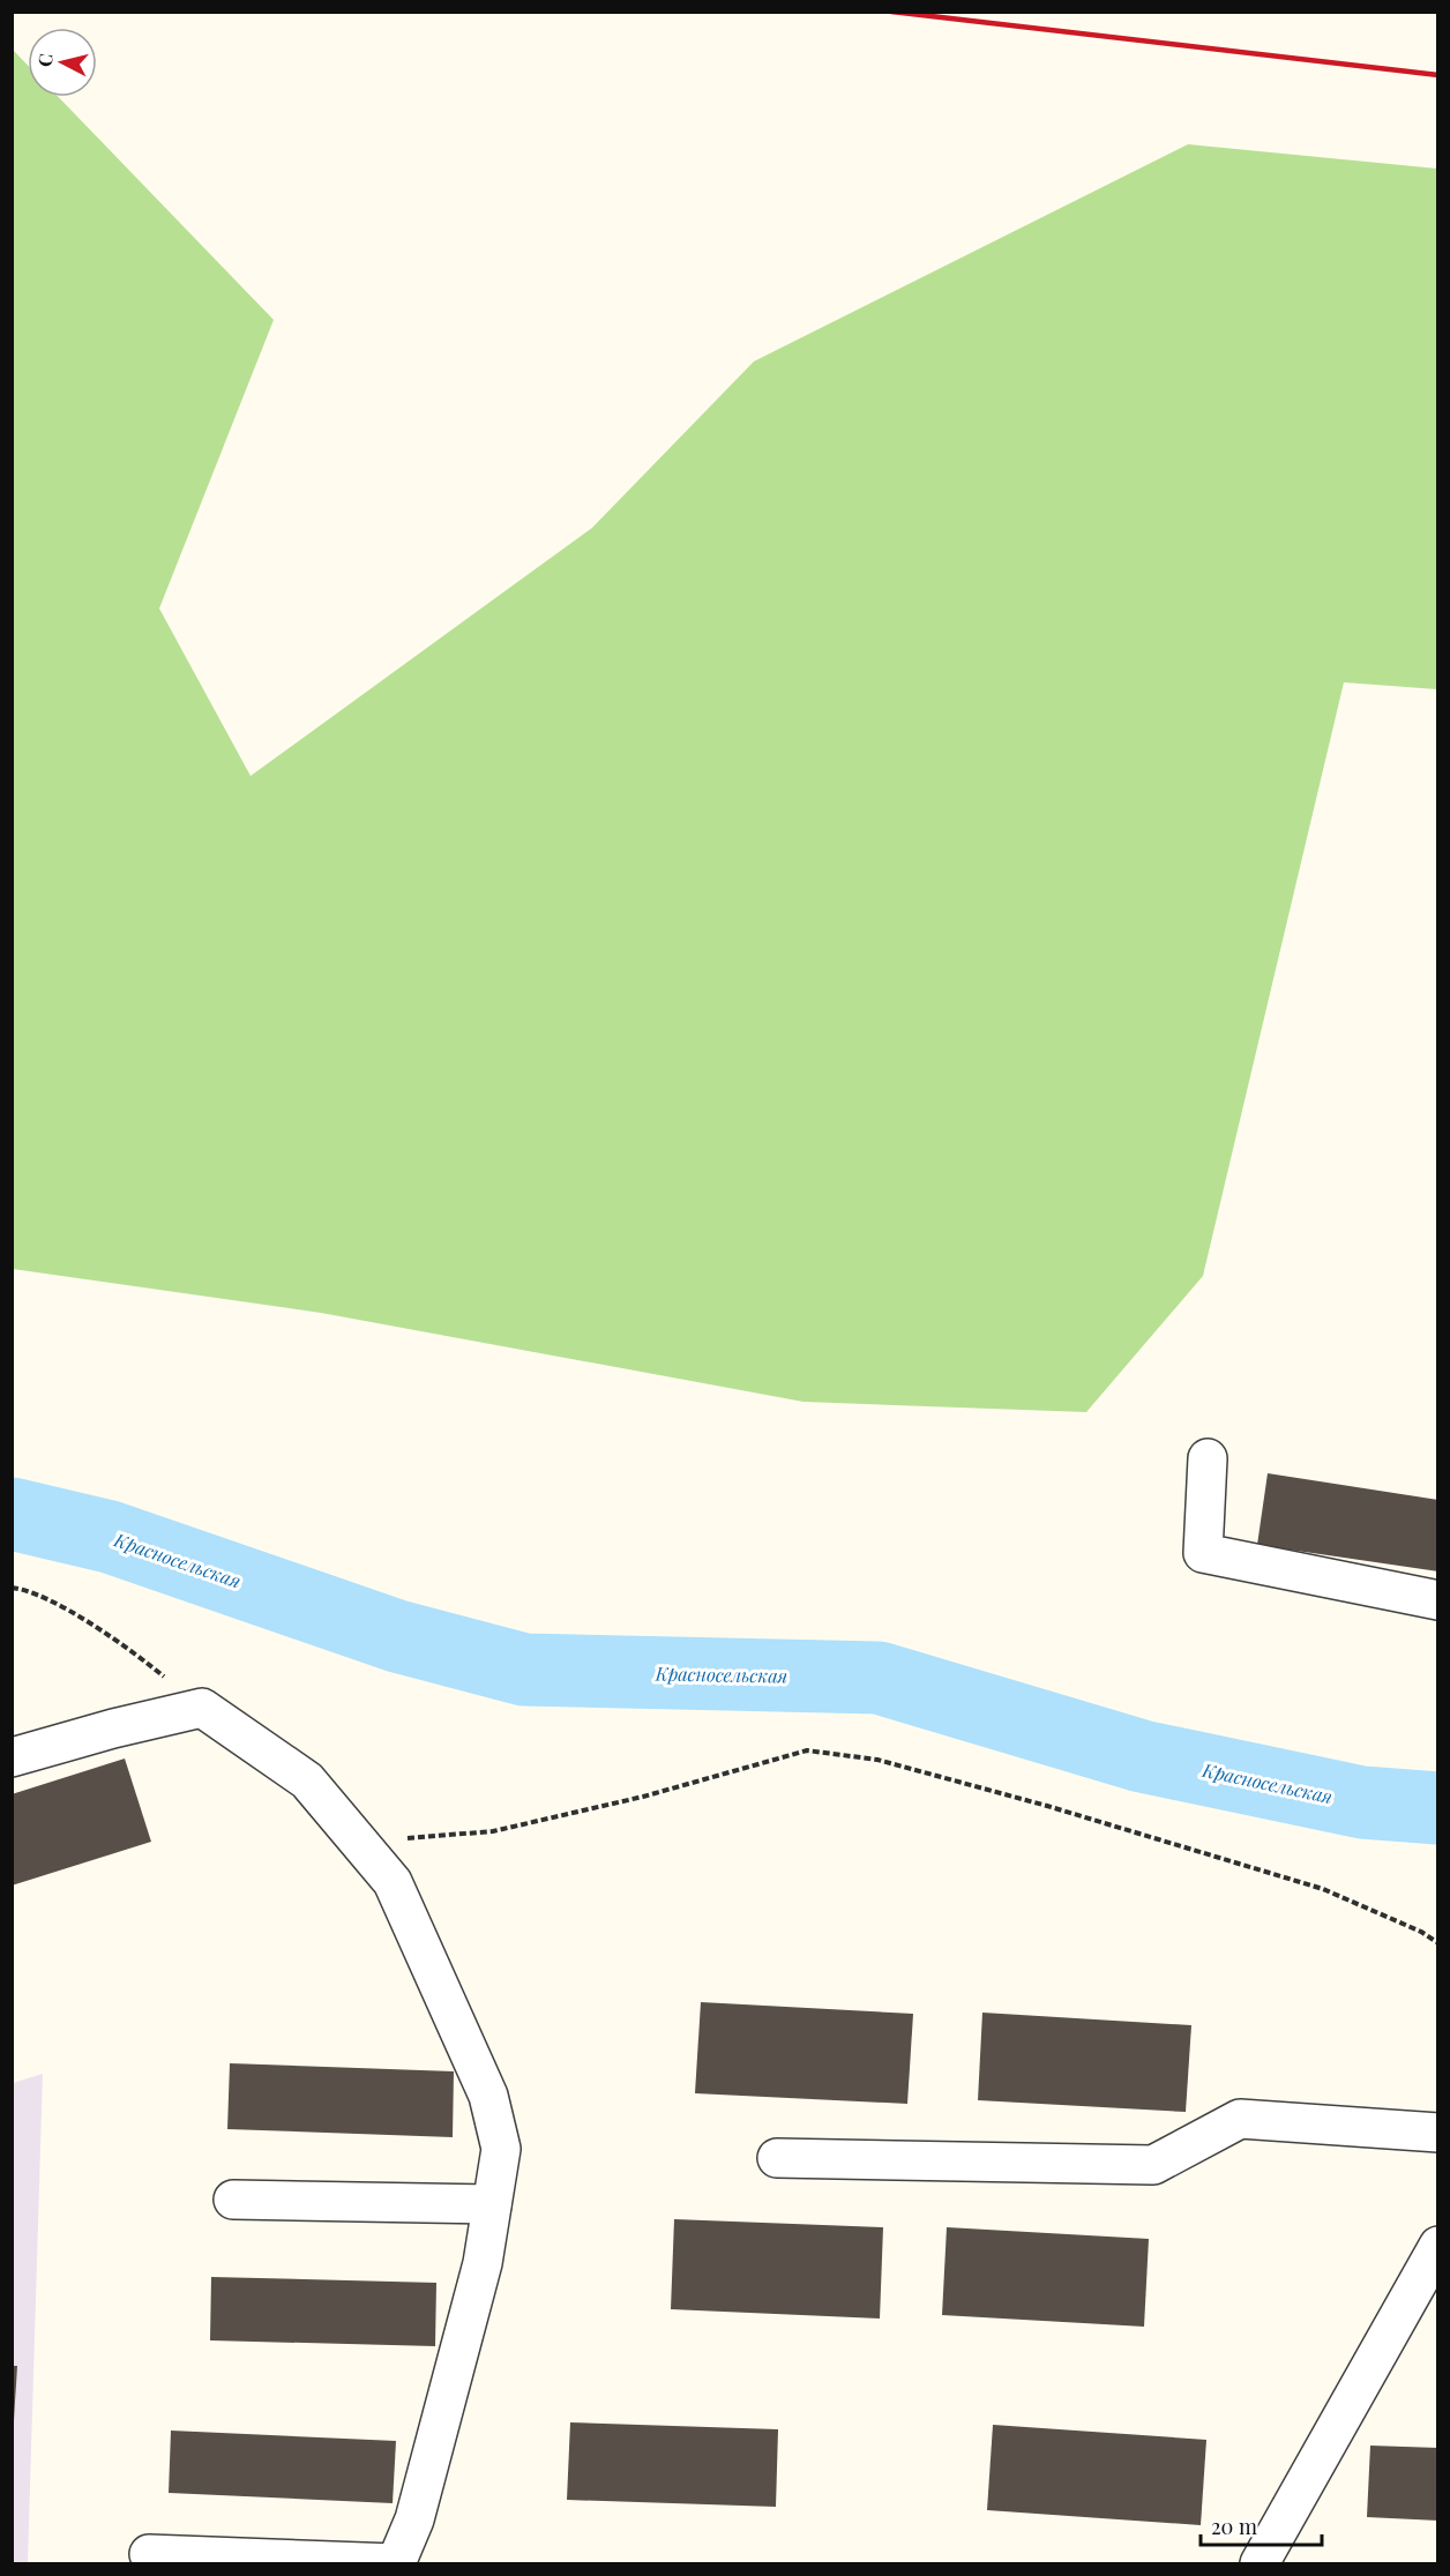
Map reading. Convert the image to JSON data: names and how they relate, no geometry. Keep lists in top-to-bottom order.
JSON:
{
  "water": ["Красносельская"],
  "scale_bar": "20 m",
  "north": "left"
}
